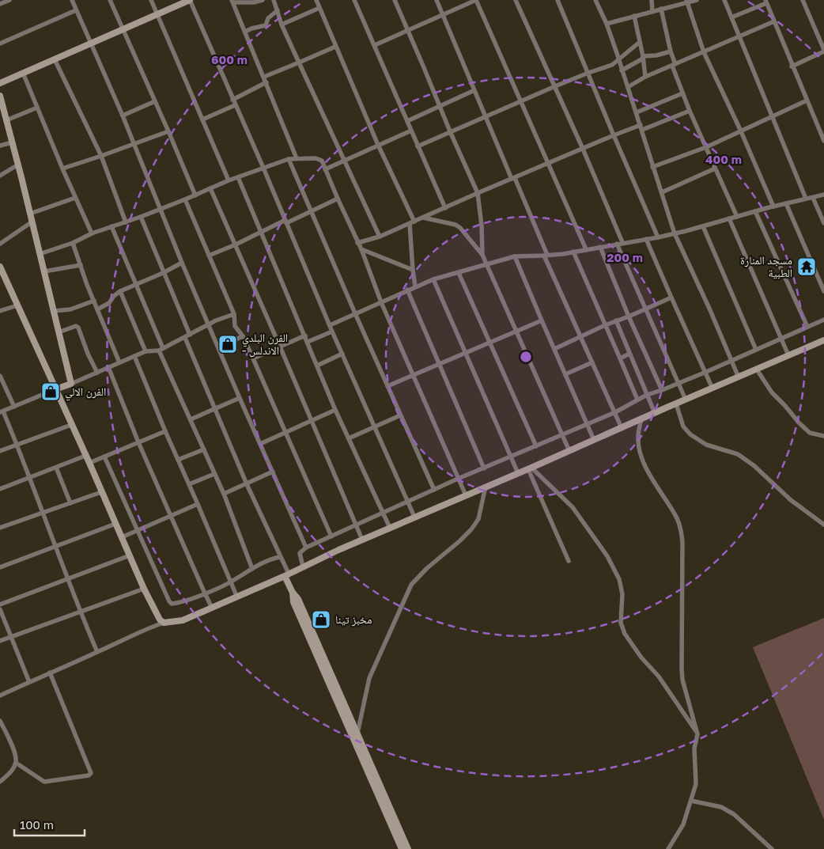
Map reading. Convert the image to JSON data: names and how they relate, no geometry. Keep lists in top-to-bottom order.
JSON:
{
  "places": {
    "temple": ["مسجد المنارة الطبية"],
    "shop": ["الفرن البلدي - الاندلس", "الفرن الالي", "مخبز تينا"]
  },
  "scale_bar": "100 m",
  "rings": ["600 m", "400 m", "200 m"]
}
